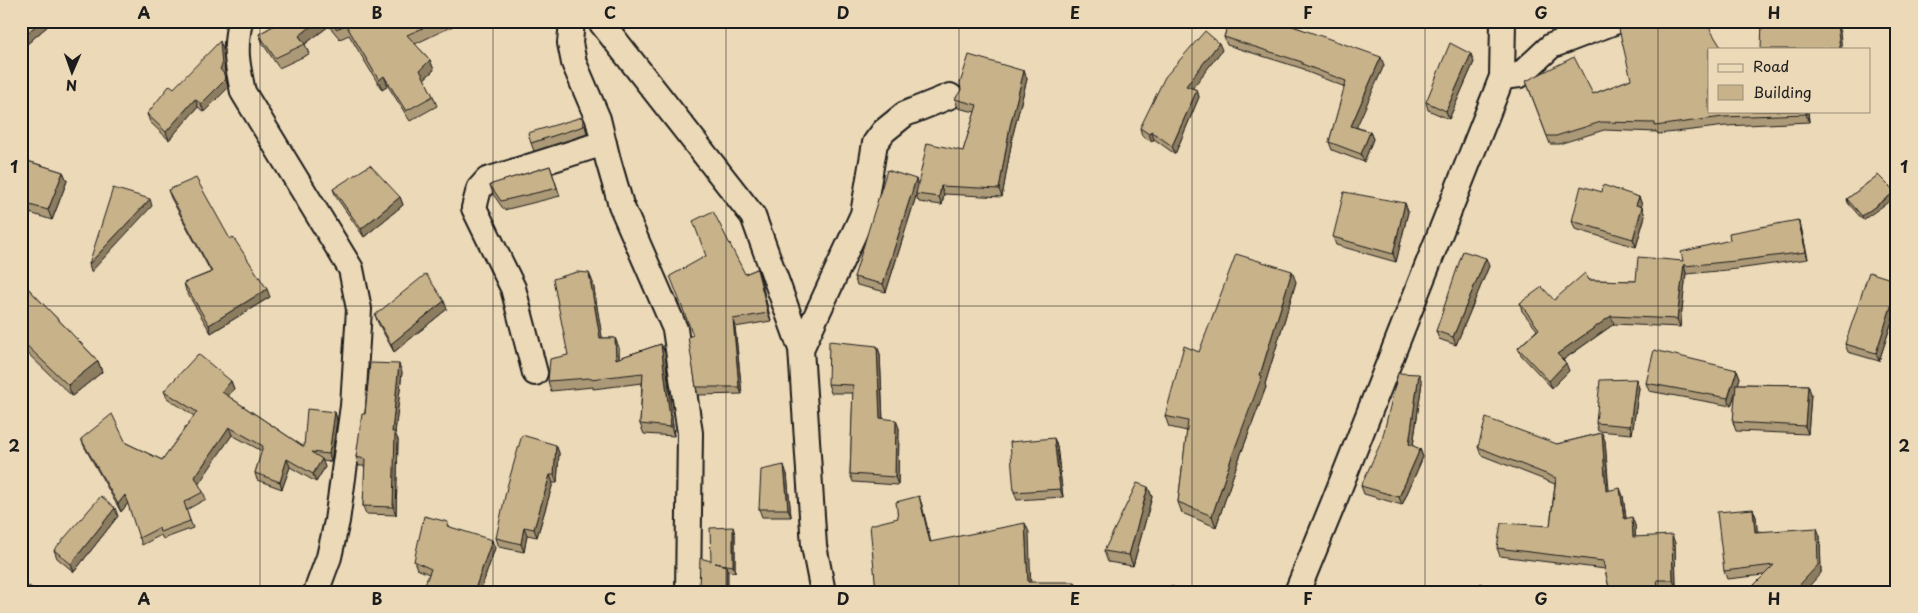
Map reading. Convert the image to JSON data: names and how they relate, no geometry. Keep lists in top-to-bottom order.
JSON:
{
  "legend": ["Road", "Building"],
  "north": "bottom",
  "grid": {
    "columns": [
      "A",
      "B",
      "C",
      "D",
      "E",
      "F",
      "G",
      "H"
    ],
    "rows": ["1", "2"]
  }
}
